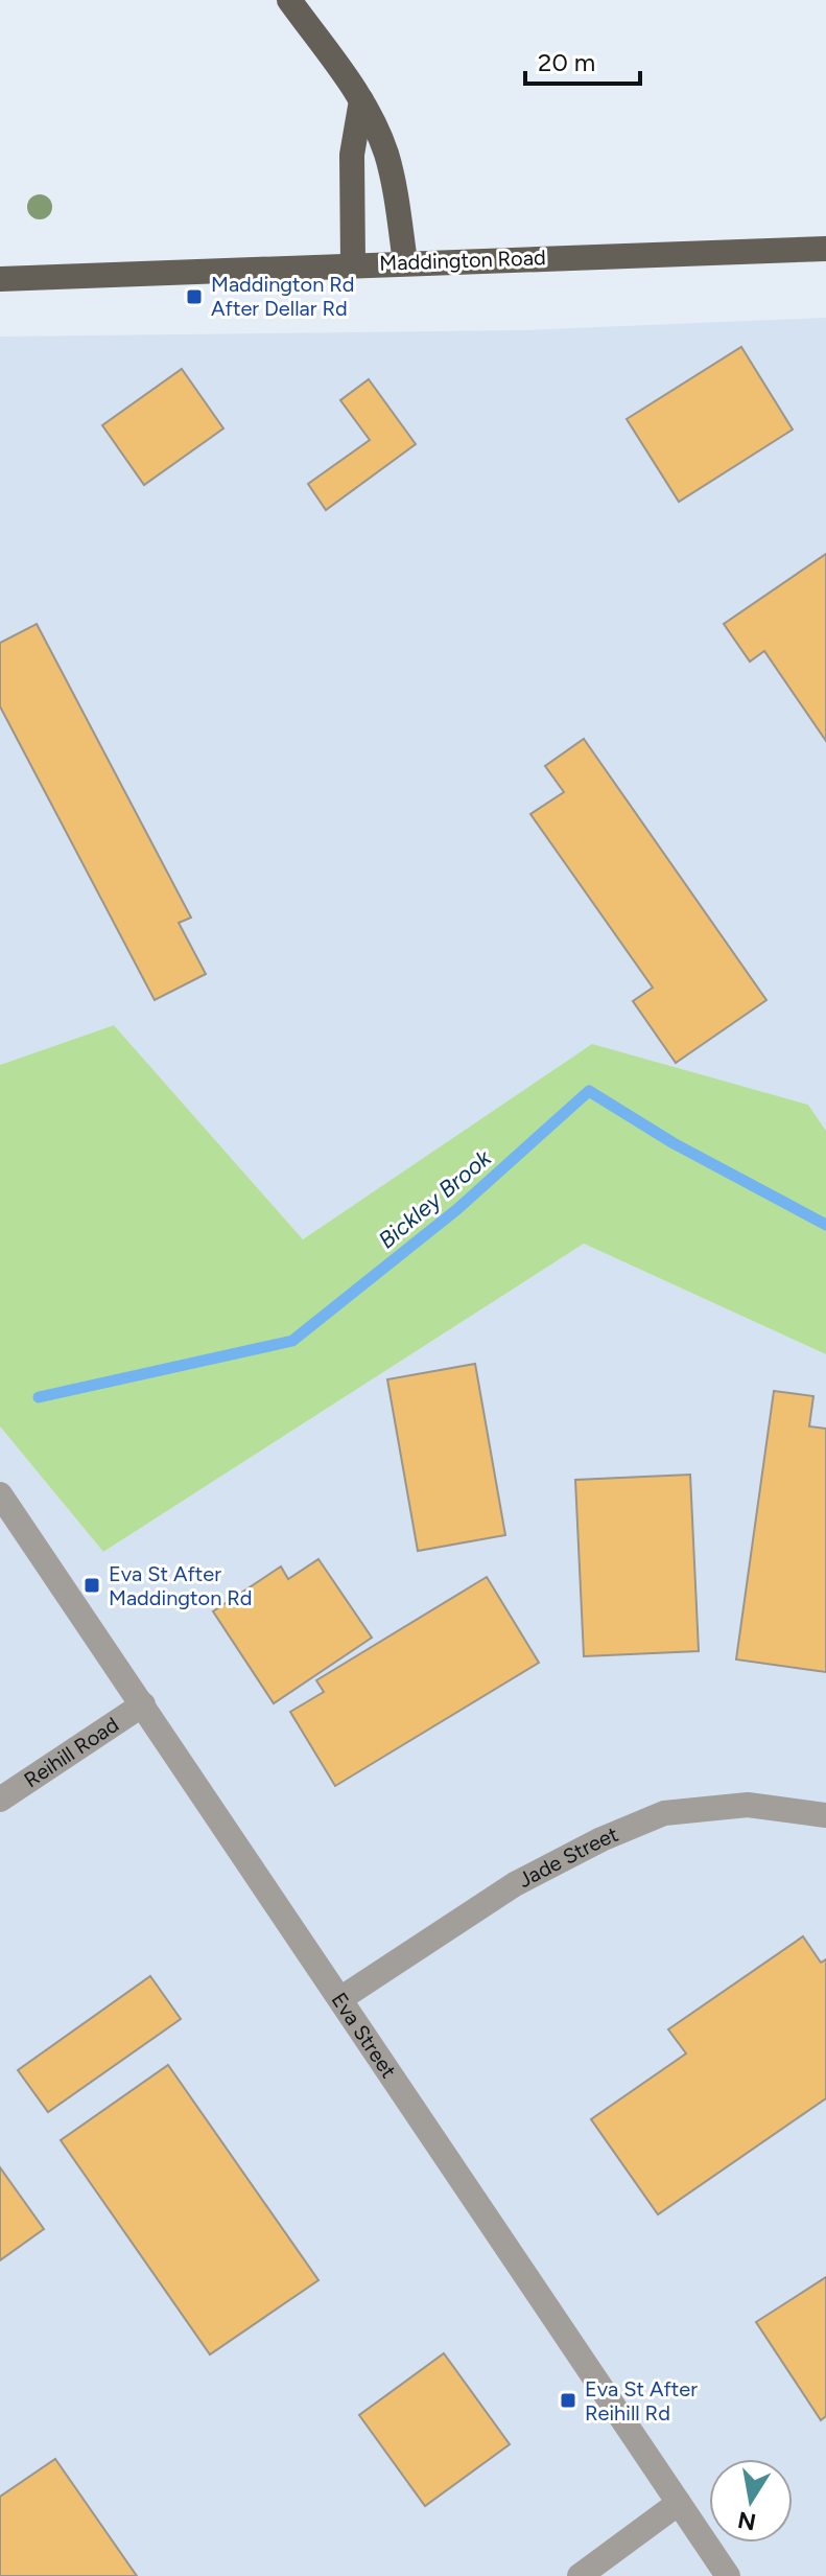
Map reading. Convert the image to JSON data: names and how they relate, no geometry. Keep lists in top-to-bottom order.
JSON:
{
  "streets": {
    "main road": ["Maddington Road"],
    "street": ["Reihill Road", "Jade Street", "Eva Street"]
  },
  "crossings": [
    ["Reihill Road", "Eva Street"],
    ["Jade Street", "Eva Street"]
  ],
  "water": ["Bickley Brook"],
  "places": {
    "transit": ["Maddington Rd After Dellar Rd", "Eva St After Maddington Rd", "Eva St After Reihill Rd"]
  },
  "scale_bar": "20 m",
  "north": "bottom"
}
